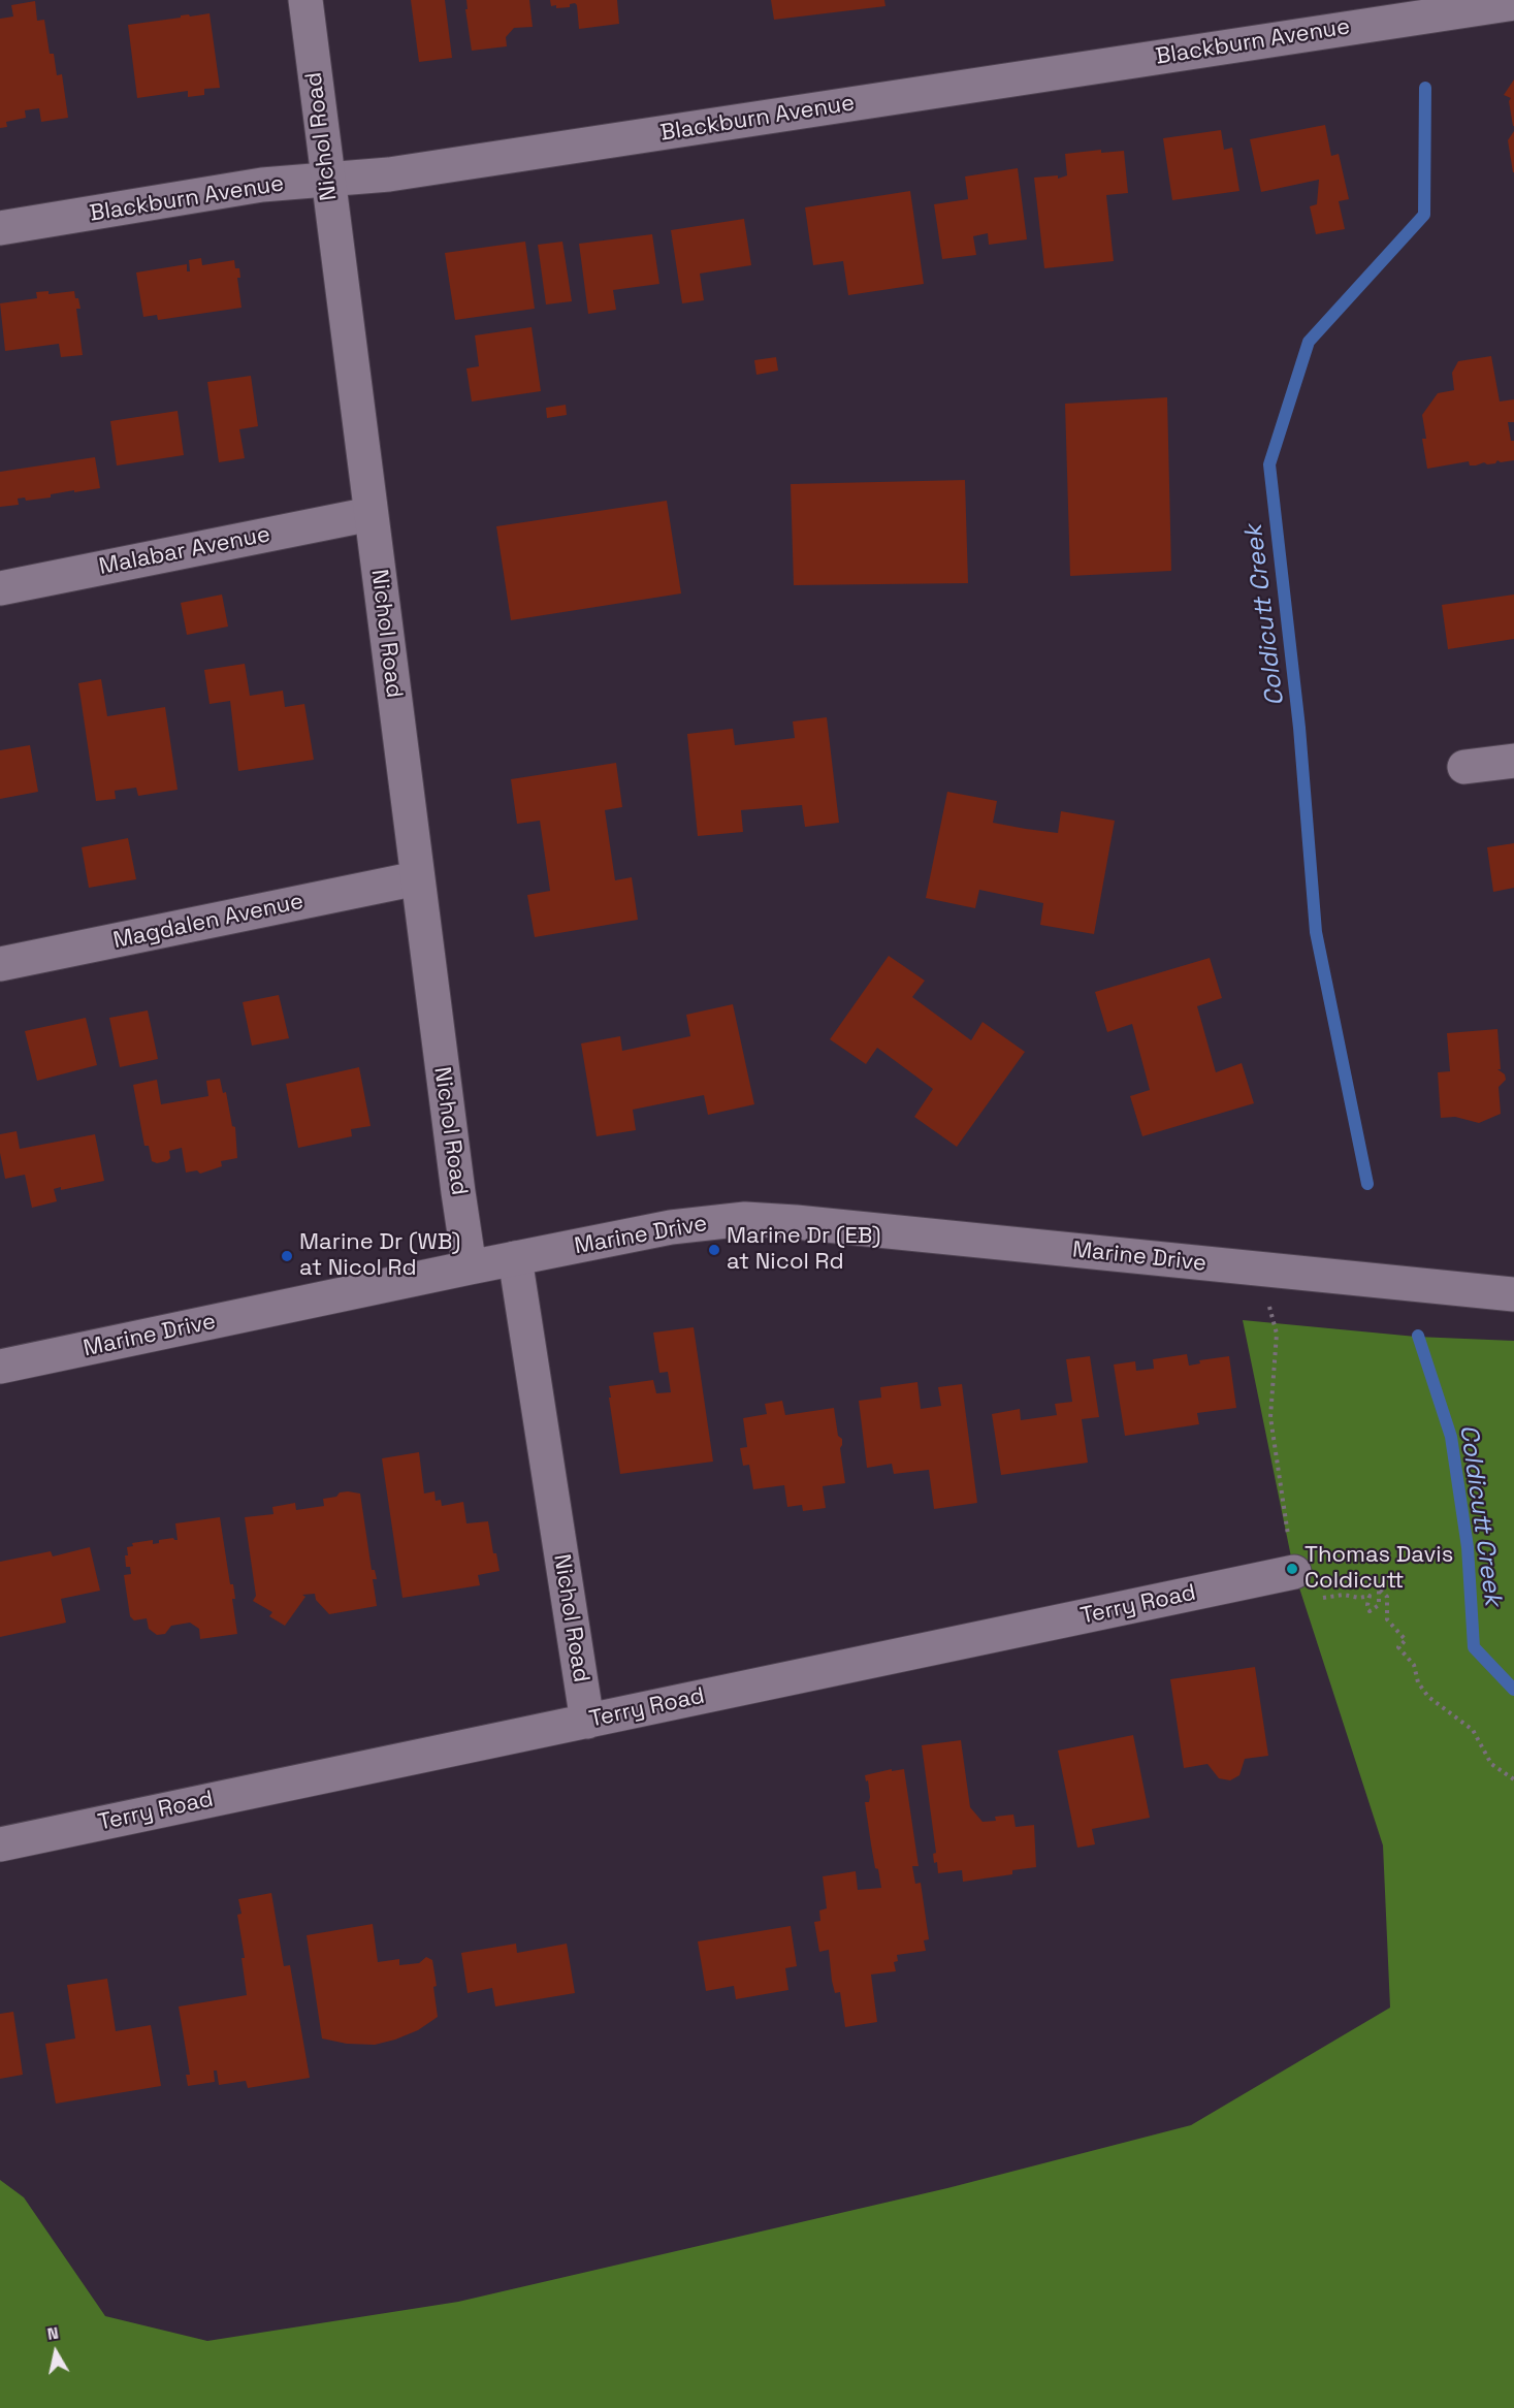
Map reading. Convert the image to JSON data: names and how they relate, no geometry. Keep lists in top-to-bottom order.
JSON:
{
  "streets": {
    "street": [
      "Blackburn Avenue",
      "Nichol Road",
      "Malabar Avenue",
      "Magdalen Avenue",
      "Marine Drive",
      "Terry Road"
    ]
  },
  "crossings": [
    ["Blackburn Avenue", "Nichol Road"],
    ["Nichol Road", "Malabar Avenue"],
    ["Nichol Road", "Magdalen Avenue"],
    ["Nichol Road", "Marine Drive"],
    ["Nichol Road", "Terry Road"]
  ],
  "water": ["Coldicutt Creek"],
  "places": ["Marine Dr (EB) at Nicol Rd", "Marine Dr (WB) at Nicol Rd", "Thomas Davis Coldicutt"],
  "north": "top"
}
